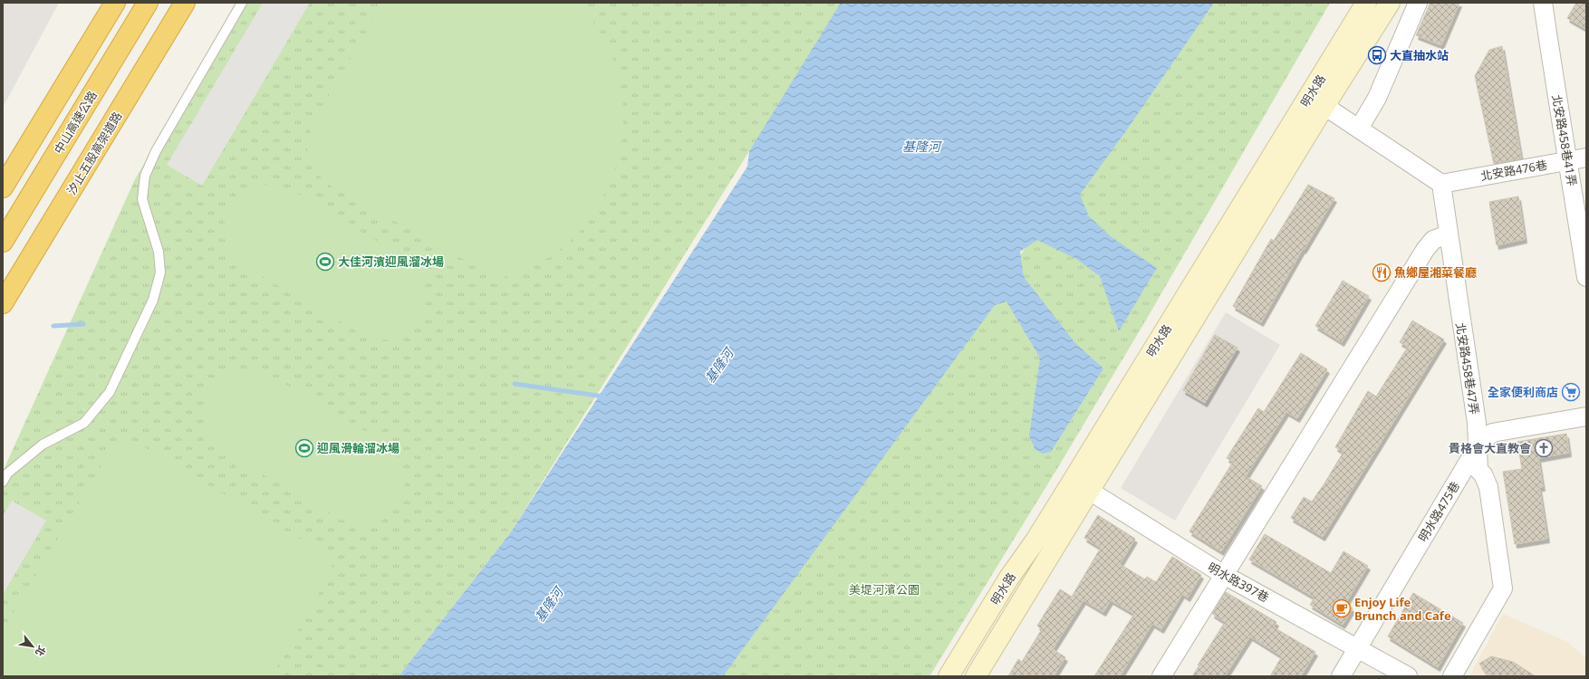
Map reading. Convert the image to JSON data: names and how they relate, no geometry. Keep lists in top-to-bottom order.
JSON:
{
  "streets": {
    "highway": ["中山高速公路", "汐止五股高架道路"],
    "main road": ["明水路"],
    "street": [
      "北安路458巷41弄",
      "北安路476巷",
      "北安路458巷47弄",
      "明水路475巷",
      "明水路397巷"
    ]
  },
  "crossings": [
    ["明水路", "明水路397巷"],
    ["北安路458巷41弄", "北安路476巷"],
    ["北安路476巷", "北安路458巷47弄"],
    ["北安路458巷47弄", "明水路475巷"],
    ["明水路475巷", "明水路397巷"]
  ],
  "water": ["基隆河"],
  "parks": ["美堤河濱公園"],
  "places": {
    "bus stop": ["大直抽水站"],
    "sports": ["大佳河濱迎風溜冰場", "迎風滑輪溜冰場"],
    "restaurant": ["魚鄉屋湘菜餐廳"],
    "supermarket": ["全家便利商店"],
    "church": ["貴格會大直教會"],
    "cafe": ["Enjoy Life Brunch and Cafe"]
  },
  "north": "bottom right"
}
